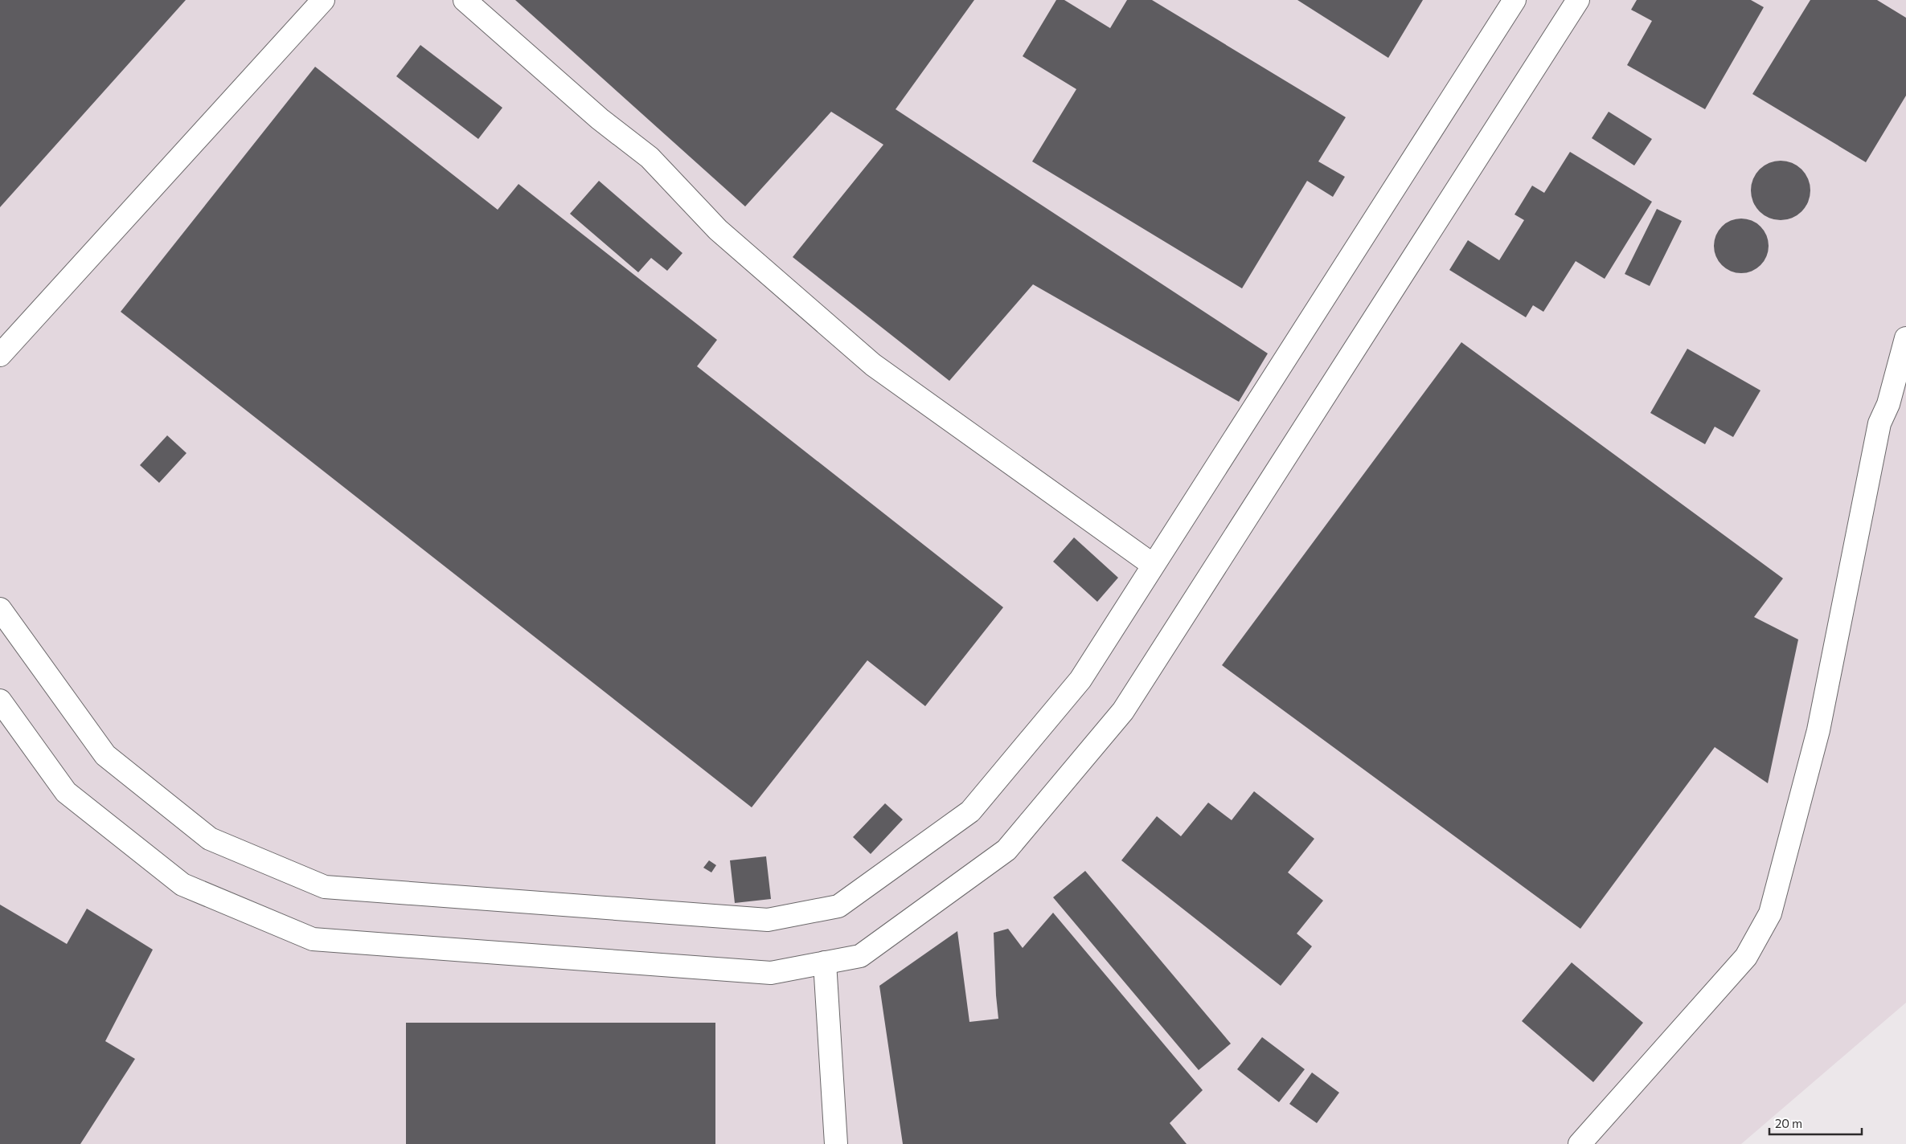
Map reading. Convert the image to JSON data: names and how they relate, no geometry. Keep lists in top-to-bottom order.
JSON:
{
  "scale_bar": "20 m"
}
